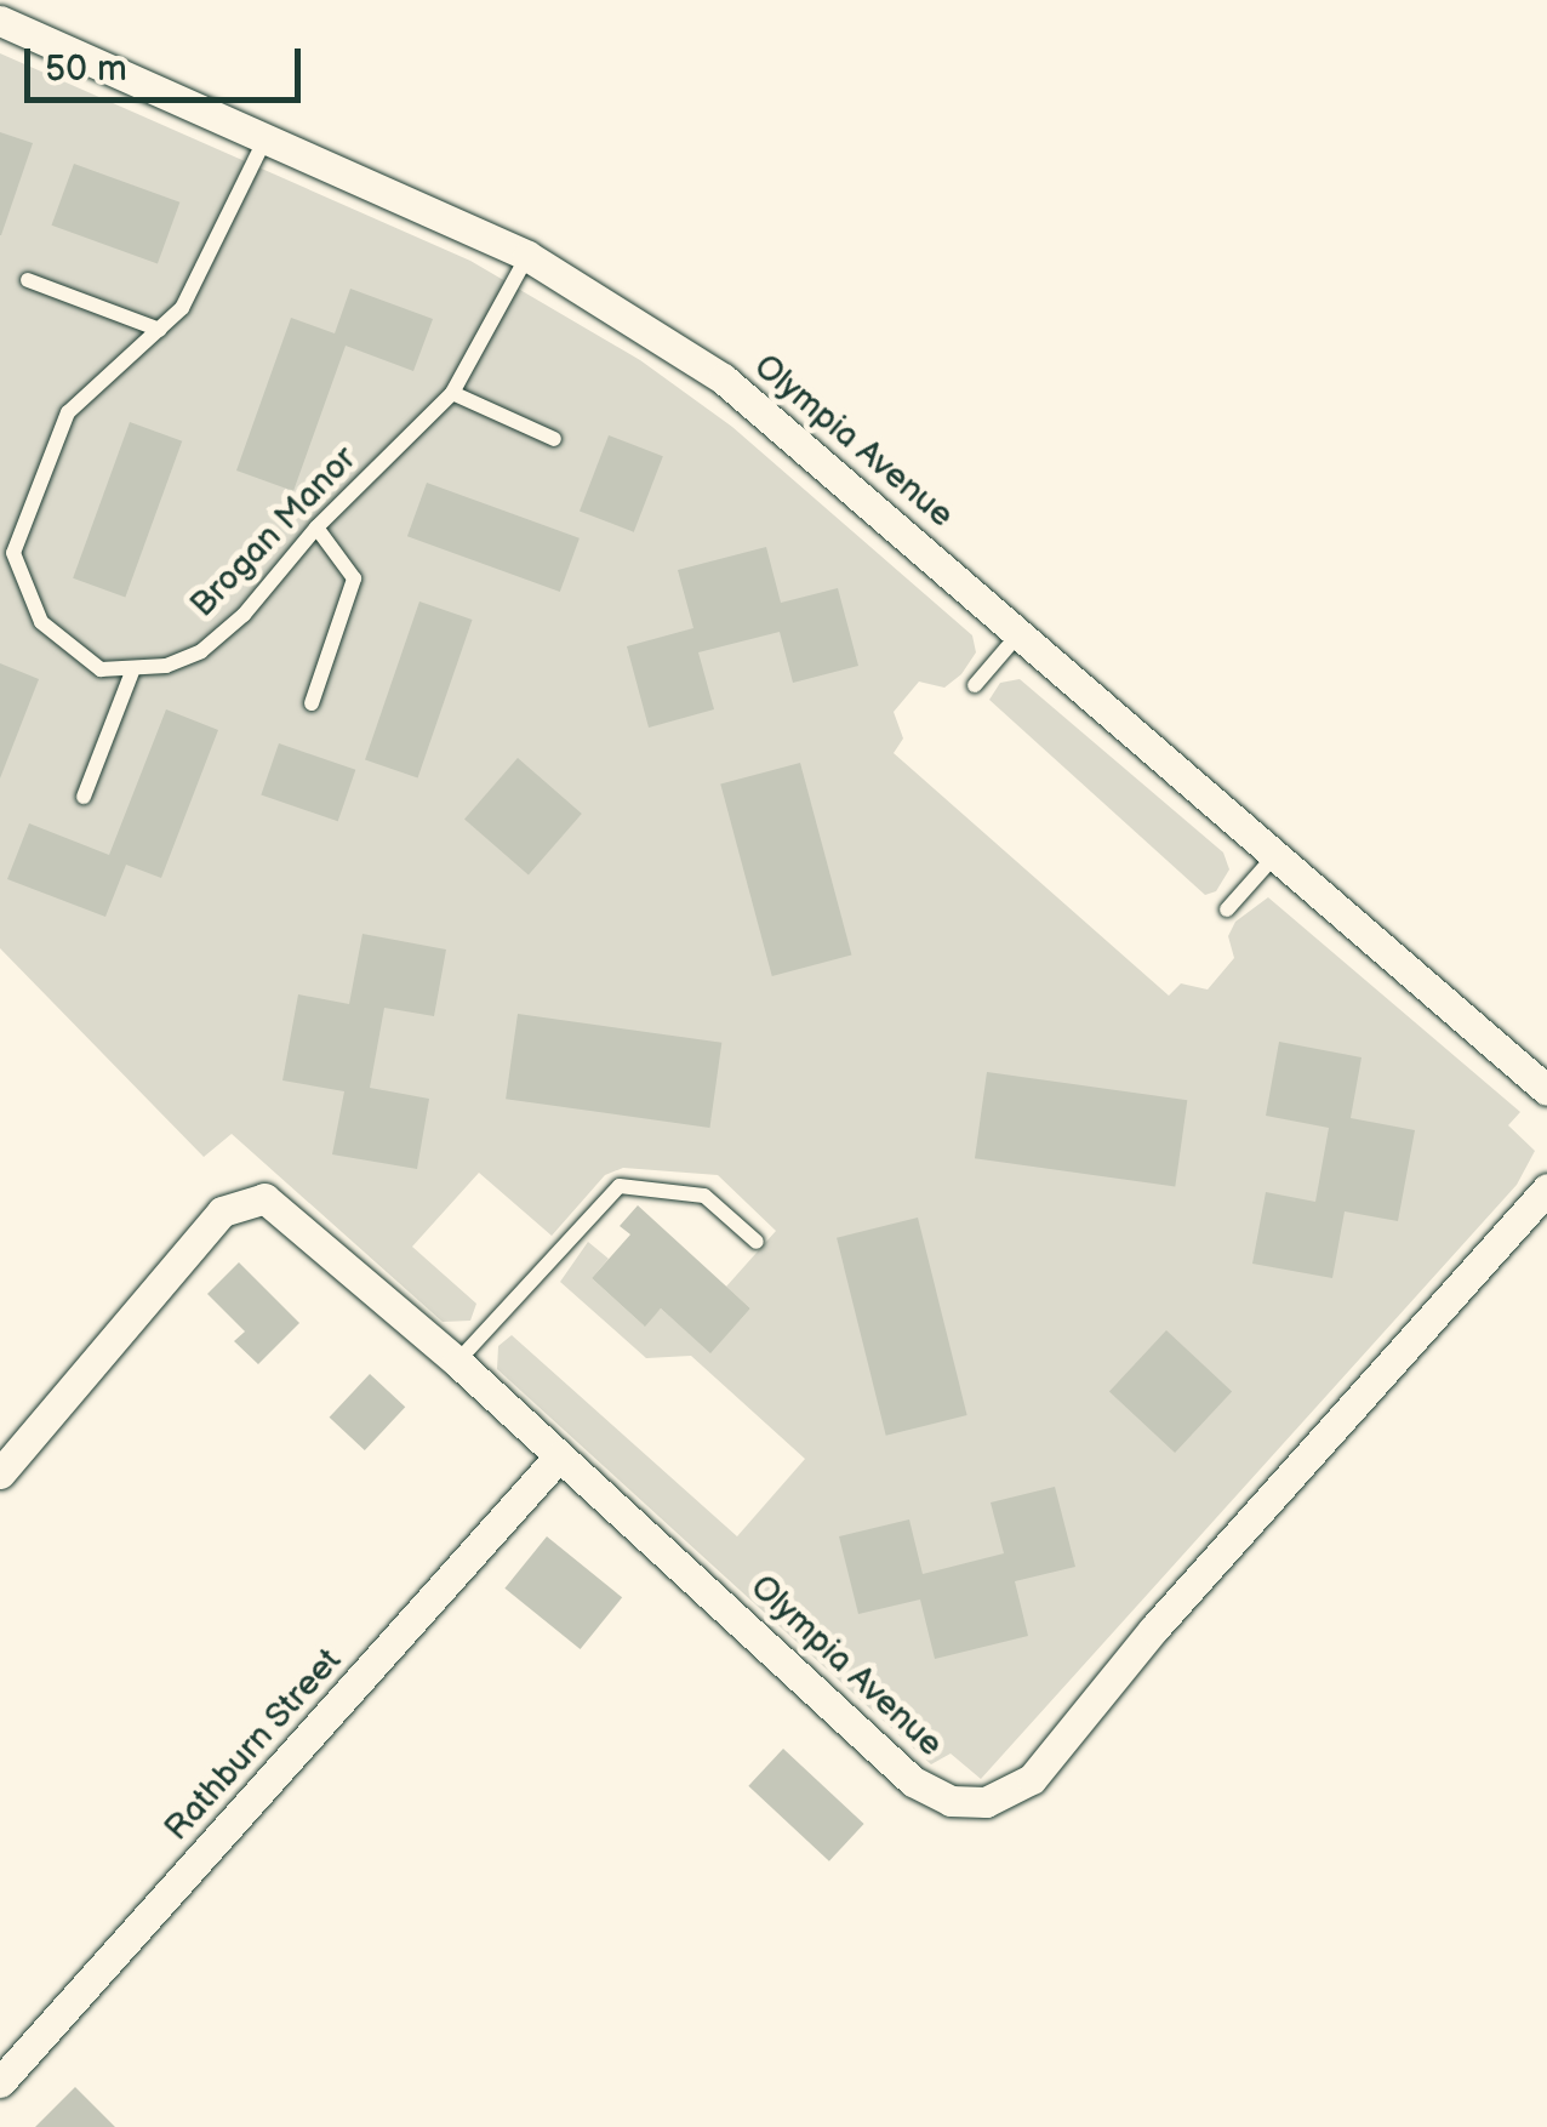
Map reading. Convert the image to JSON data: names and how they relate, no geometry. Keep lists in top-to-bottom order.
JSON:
{
  "streets": {
    "street": ["Olympia Avenue", "Rathburn Street"],
    "lane": ["Brogan Manor"]
  },
  "crossings": [
    ["Olympia Avenue", "Brogan Manor"],
    ["Olympia Avenue", "Rathburn Street"]
  ],
  "scale_bar": "50 m"
}
